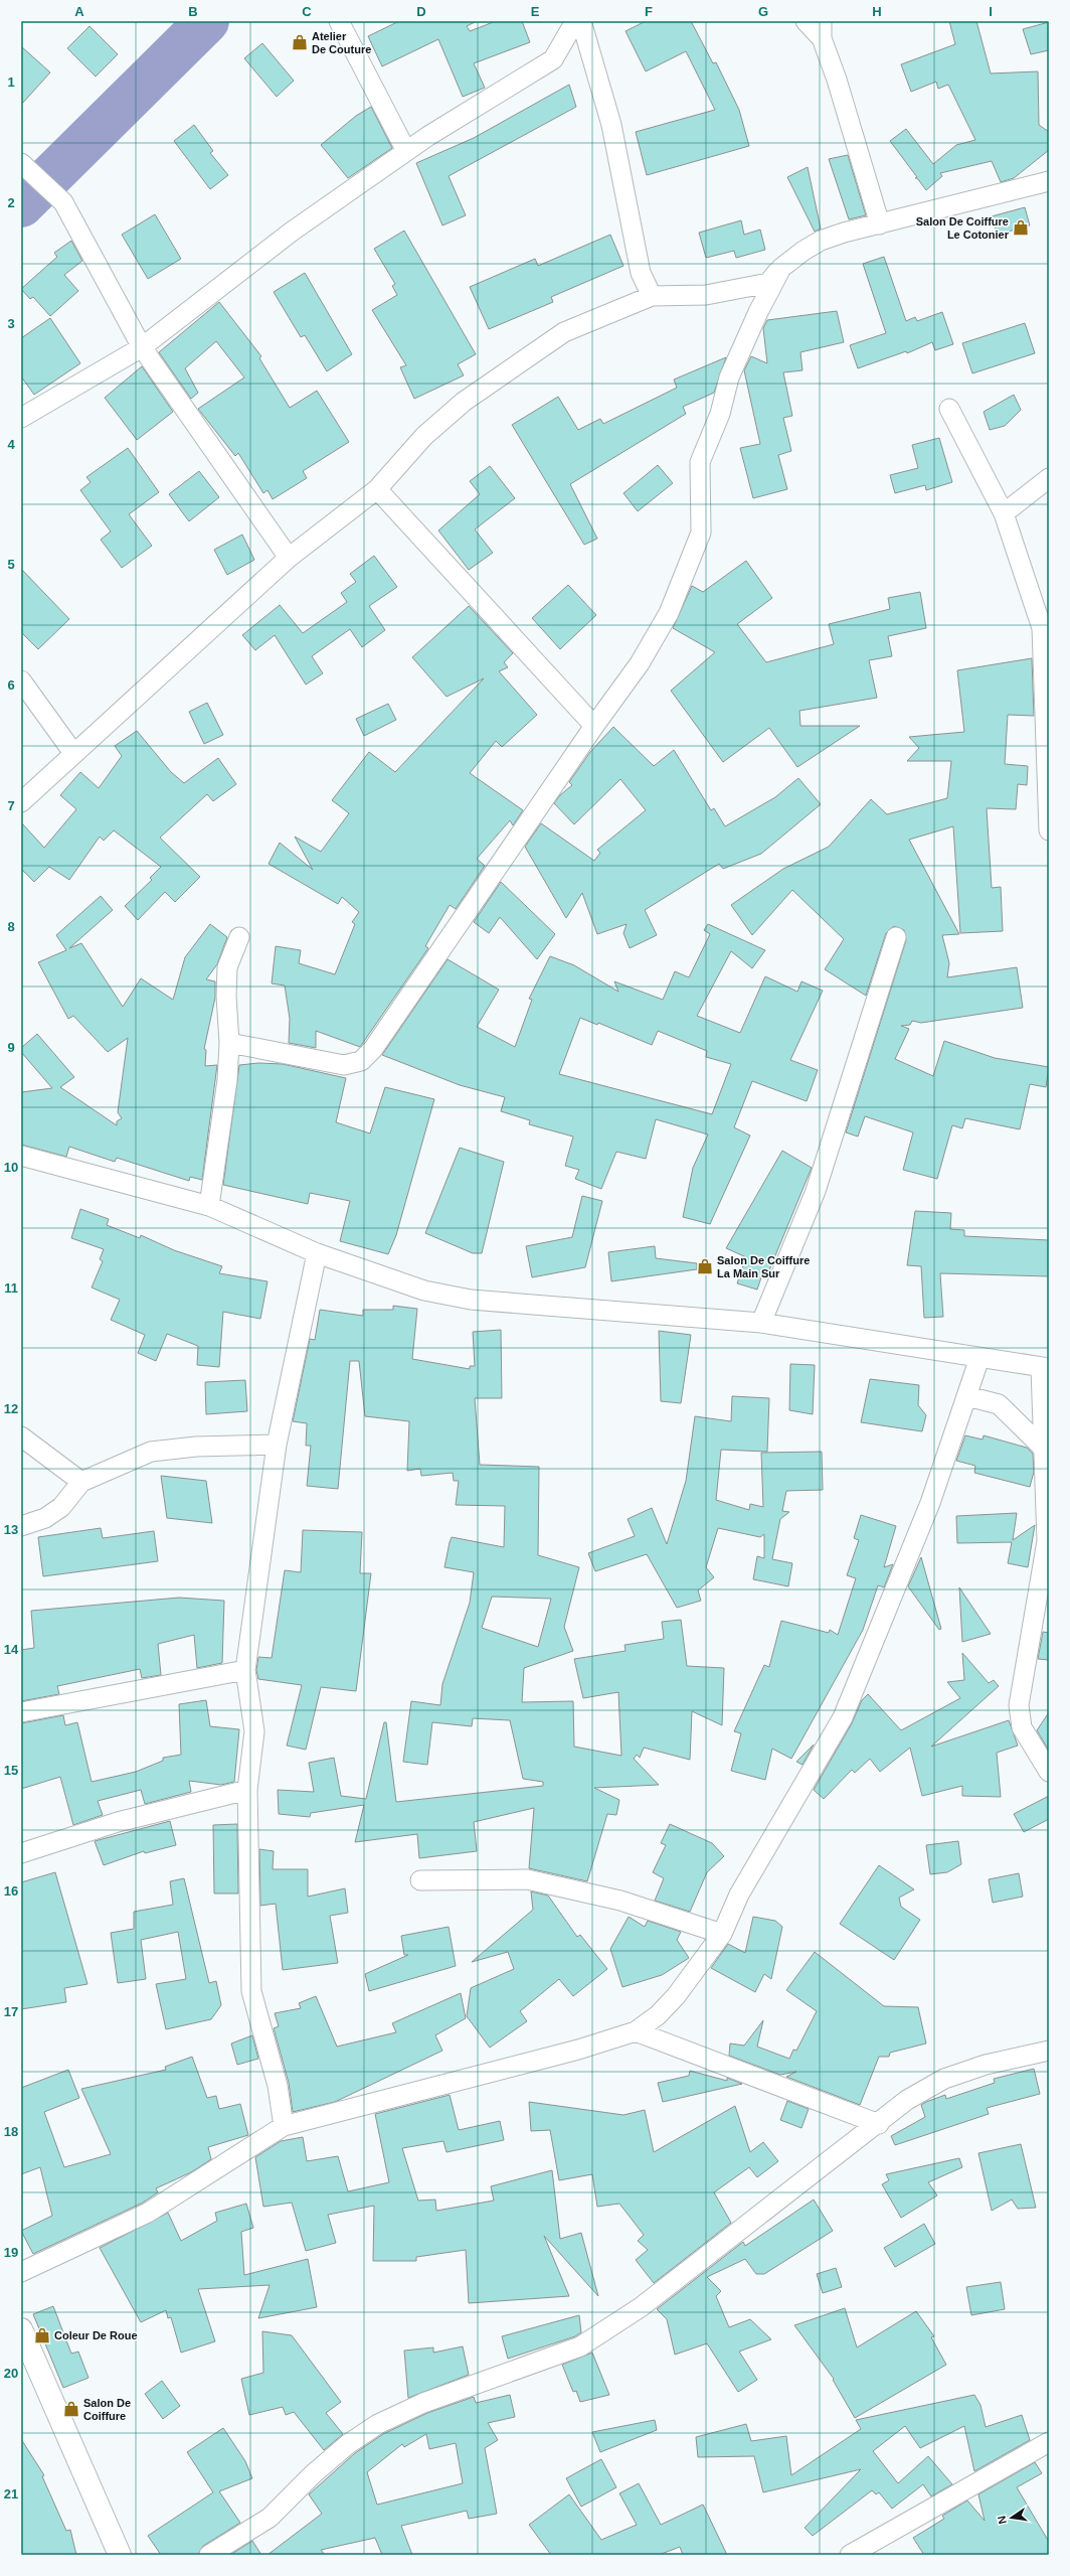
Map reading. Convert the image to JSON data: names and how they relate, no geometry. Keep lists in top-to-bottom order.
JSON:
{
  "places": {
    "shop": [
      "Atelier De Couture",
      "Salon De Coiffure Le Cotonier",
      "Salon De Coiffure La Main Sur",
      "Coleur De Roue",
      "Salon De Coiffure"
    ]
  },
  "north": "left",
  "grid": {
    "columns": [
      "A",
      "B",
      "C",
      "D",
      "E",
      "F",
      "G",
      "H",
      "I"
    ],
    "rows": [
      "1",
      "2",
      "3",
      "4",
      "5",
      "6",
      "7",
      "8",
      "9",
      "10",
      "11",
      "12",
      "13",
      "14",
      "15",
      "16",
      "17",
      "18",
      "19",
      "20",
      "21"
    ]
  }
}
